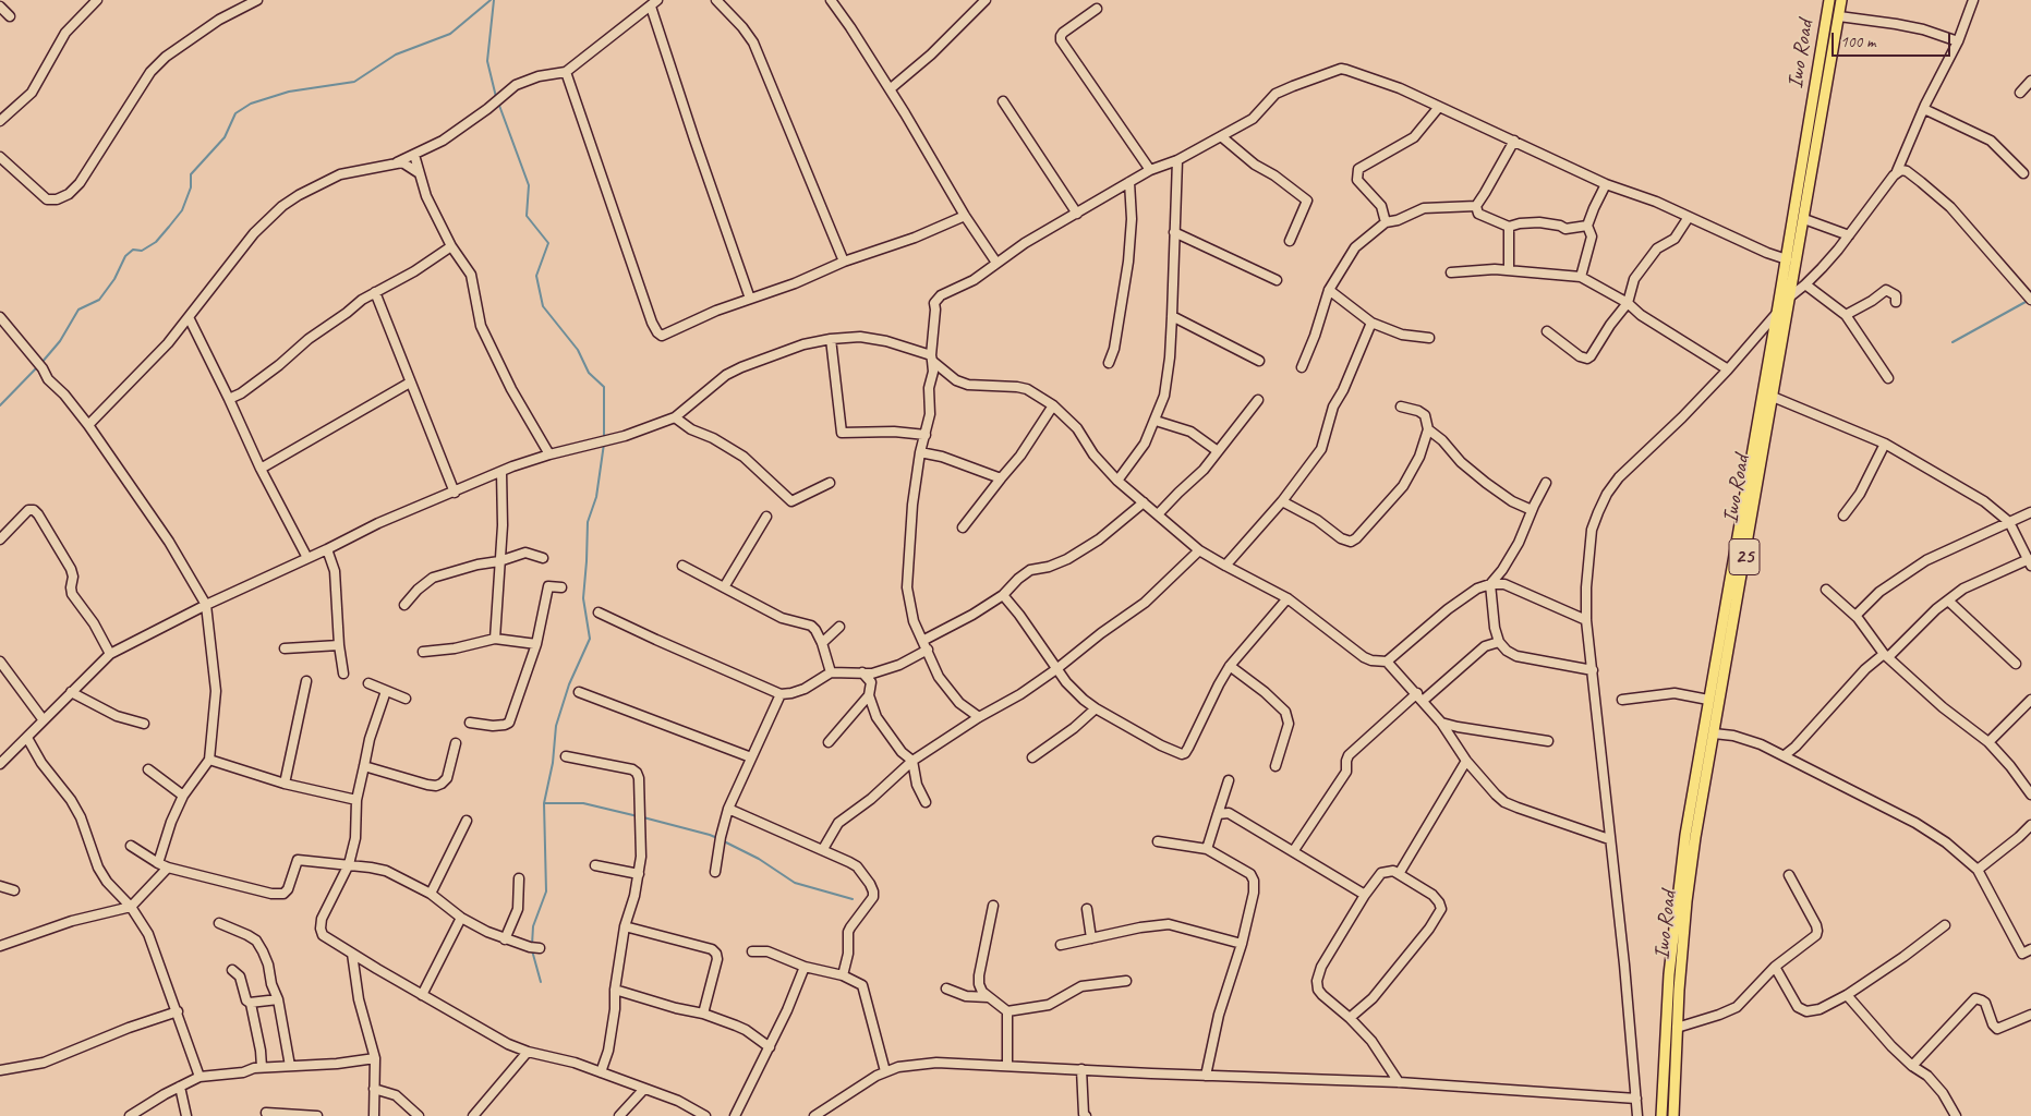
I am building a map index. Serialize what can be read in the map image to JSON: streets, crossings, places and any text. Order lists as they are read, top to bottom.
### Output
{
  "streets": {
    "main road": ["Iwo Road", "25"]
  },
  "scale_bar": "100 m"
}
